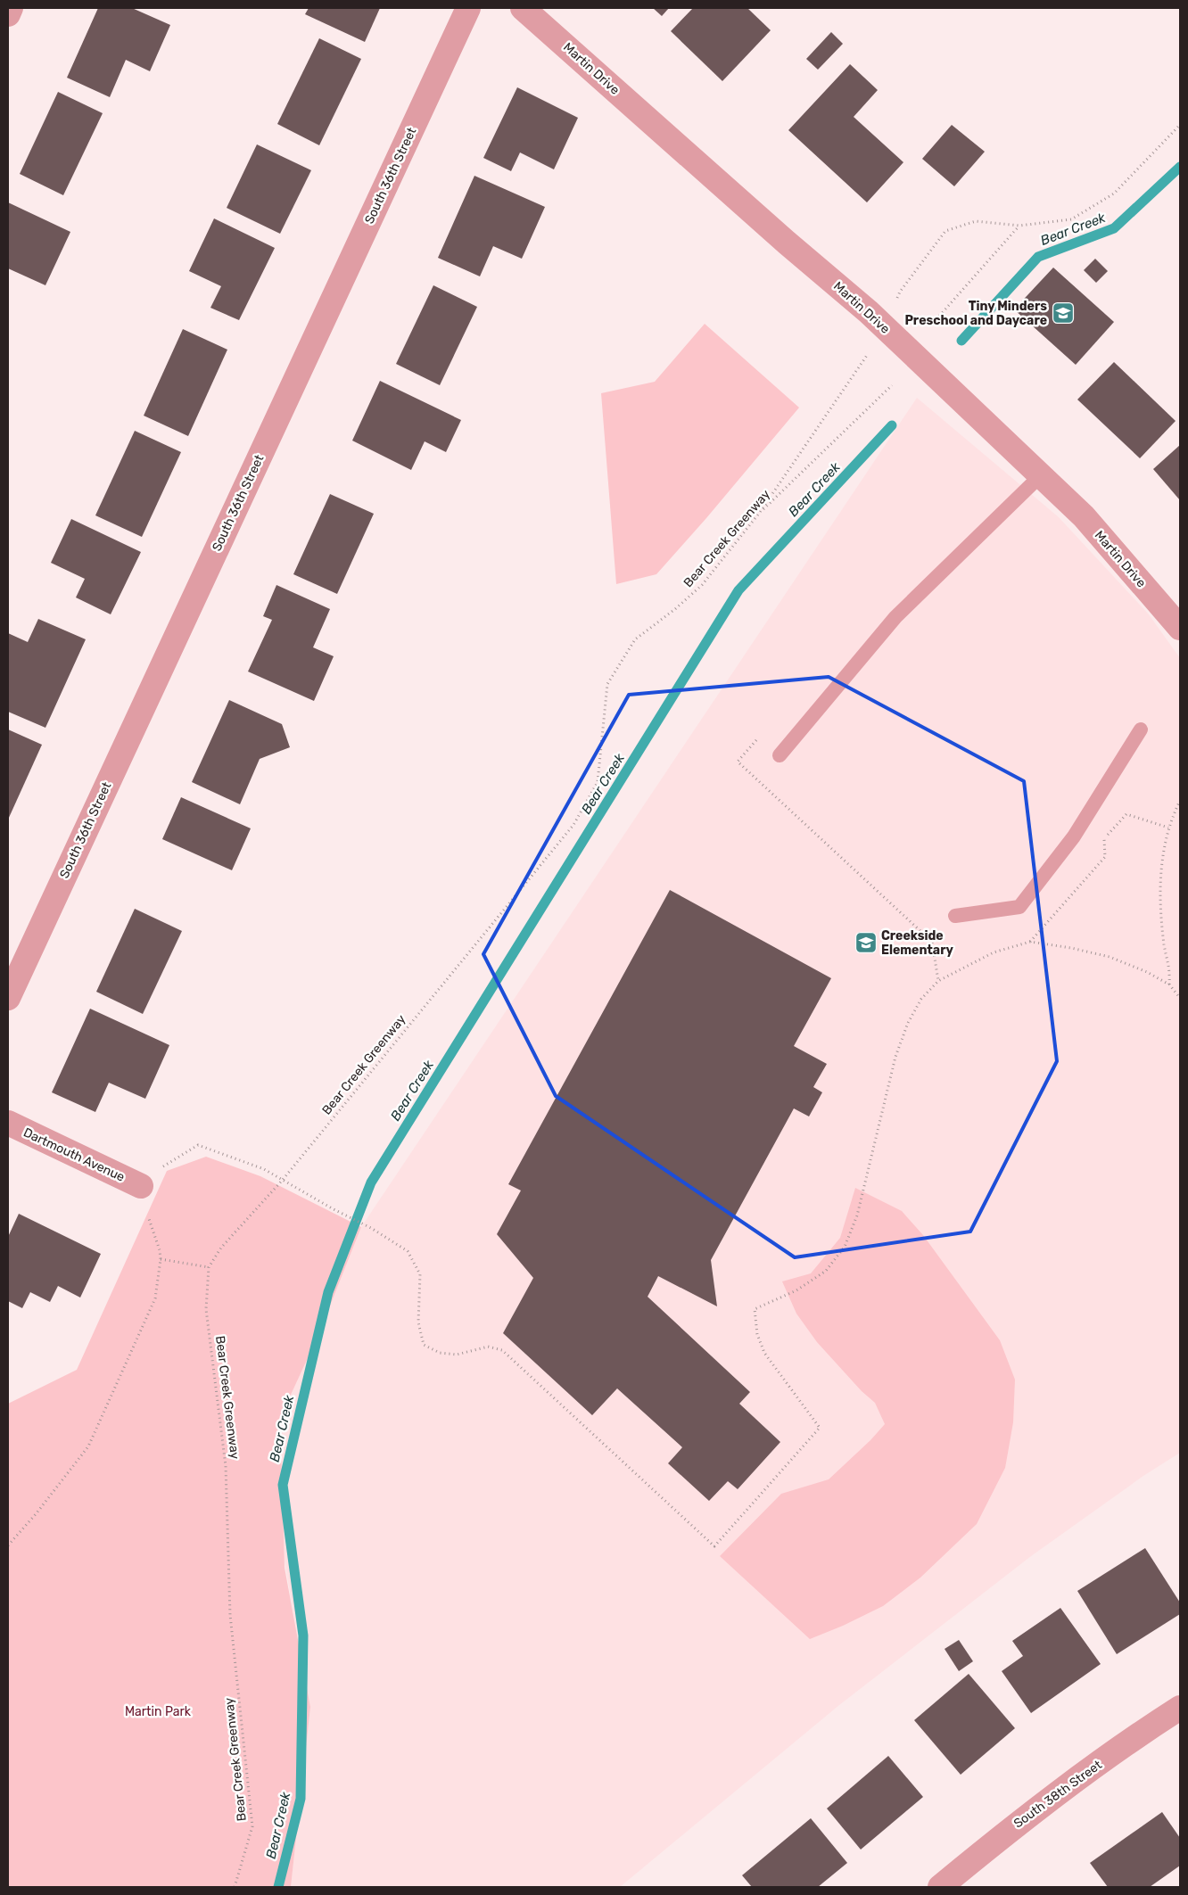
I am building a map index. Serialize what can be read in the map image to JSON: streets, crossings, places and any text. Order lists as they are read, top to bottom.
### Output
{
  "streets": {
    "street": [
      "Martin Drive",
      "South 36th Street",
      "Dartmouth Avenue",
      "South 38th Street"
    ],
    "path": ["Bear Creek Greenway"]
  },
  "water": ["Bear Creek"],
  "parks": ["Martin Park"],
  "places": {
    "school or university": ["Tiny Minders Preschool and Daycare", "Creekside Elementary"]
  }
}
